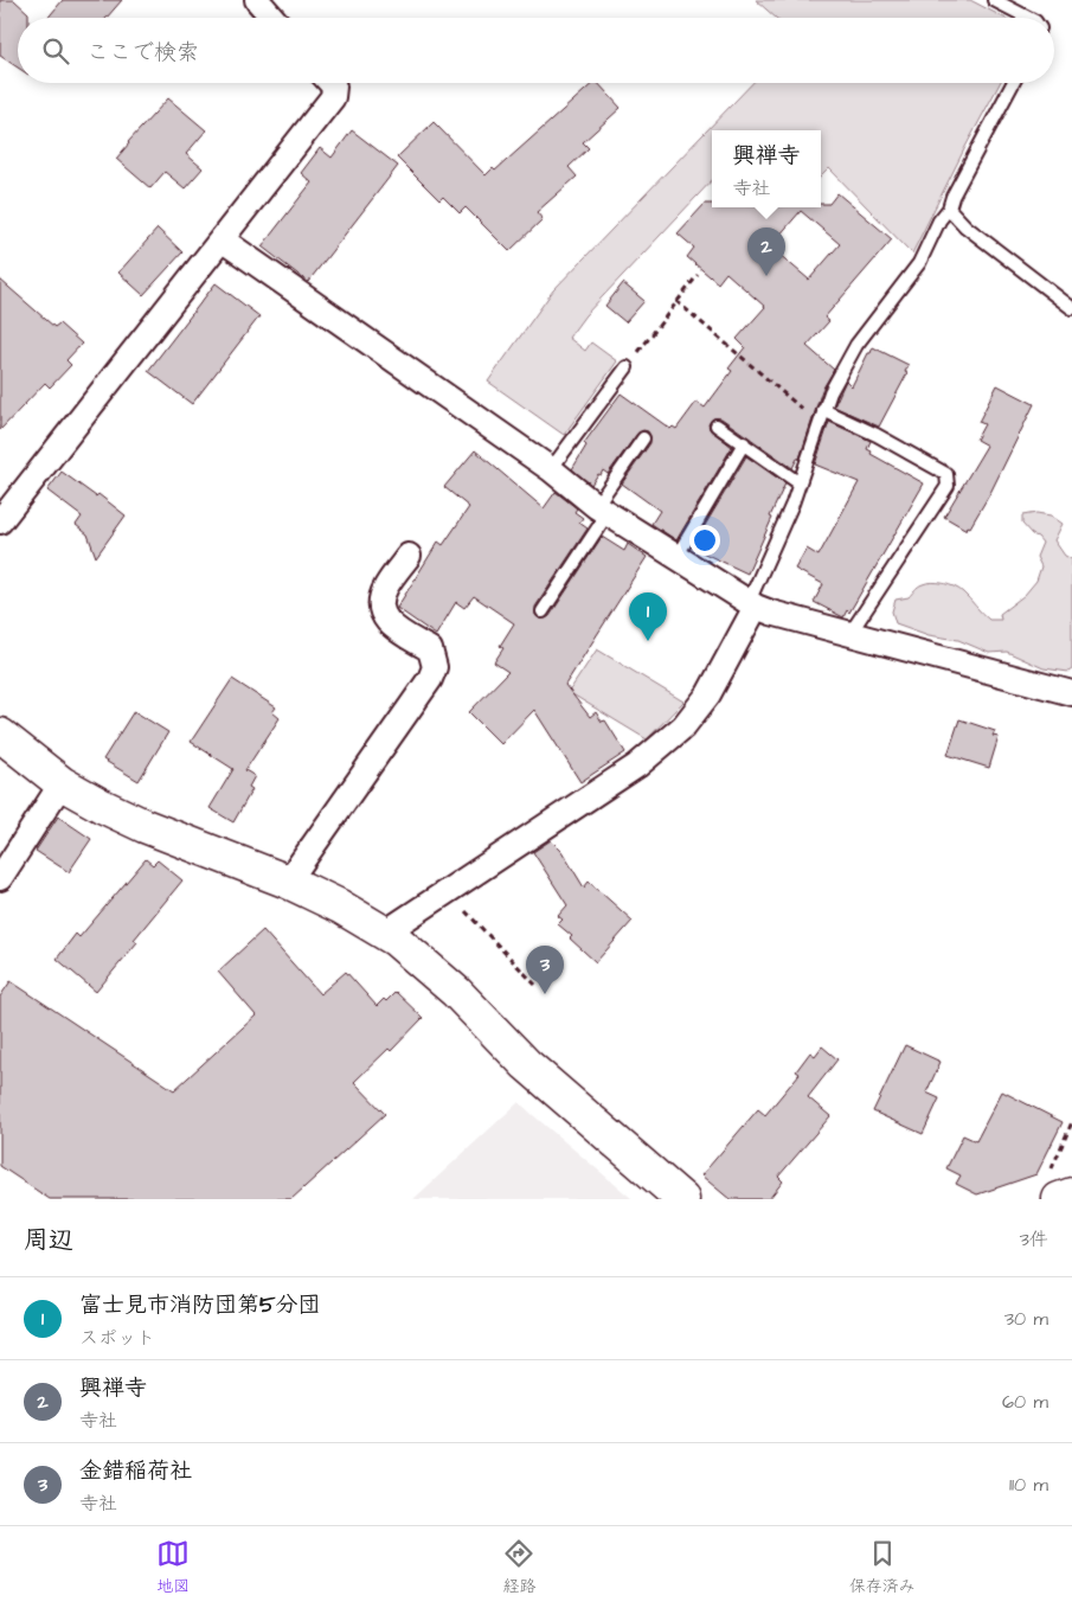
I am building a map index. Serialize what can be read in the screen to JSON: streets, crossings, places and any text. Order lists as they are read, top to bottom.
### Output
{
  "page": {
    "search": "ここで検索",
    "popup": ["興禅寺", "寺社"],
    "pins": ["2", "1", "3"],
    "heading": ["周辺", "3件"],
    "list": [
      {
        "mark": "1",
        "name": "富士見市消防団第5分団",
        "note": "スポット",
        "value": "30 m"
      },
      {
        "mark": "2",
        "name": "興禅寺",
        "note": "寺社",
        "value": "60 m"
      },
      {
        "mark": "3",
        "name": "金錯稲荷社",
        "note": "寺社",
        "value": "110 m"
      }
    ],
    "nav": ["地図", "経路", "保存済み"]
  }
}
